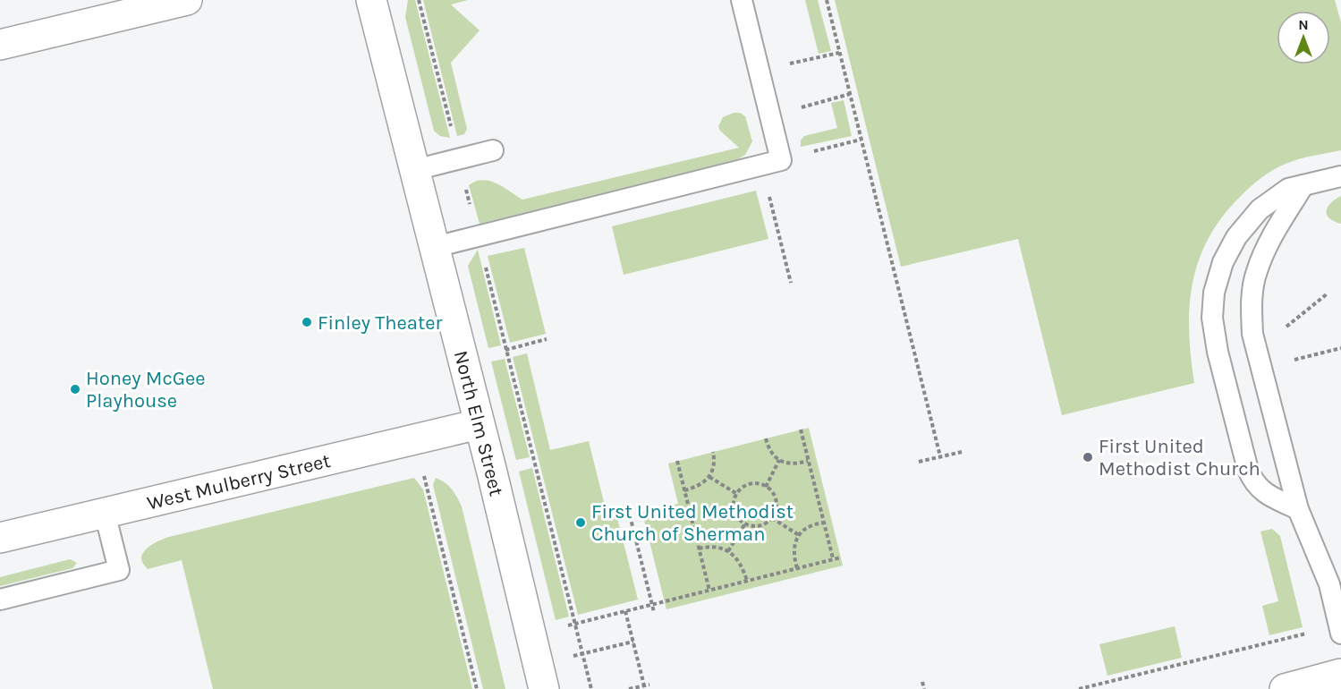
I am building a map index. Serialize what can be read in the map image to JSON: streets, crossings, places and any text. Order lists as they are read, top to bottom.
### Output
{
  "streets": {
    "street": ["North Elm Street", "West Mulberry Street"]
  },
  "crossings": [
    ["North Elm Street", "West Mulberry Street"]
  ],
  "places": [
    "Finley Theater",
    "Honey McGee Playhouse",
    "First United Methodist Church",
    "First United Methodist Church of Sherman"
  ],
  "north": "top"
}
